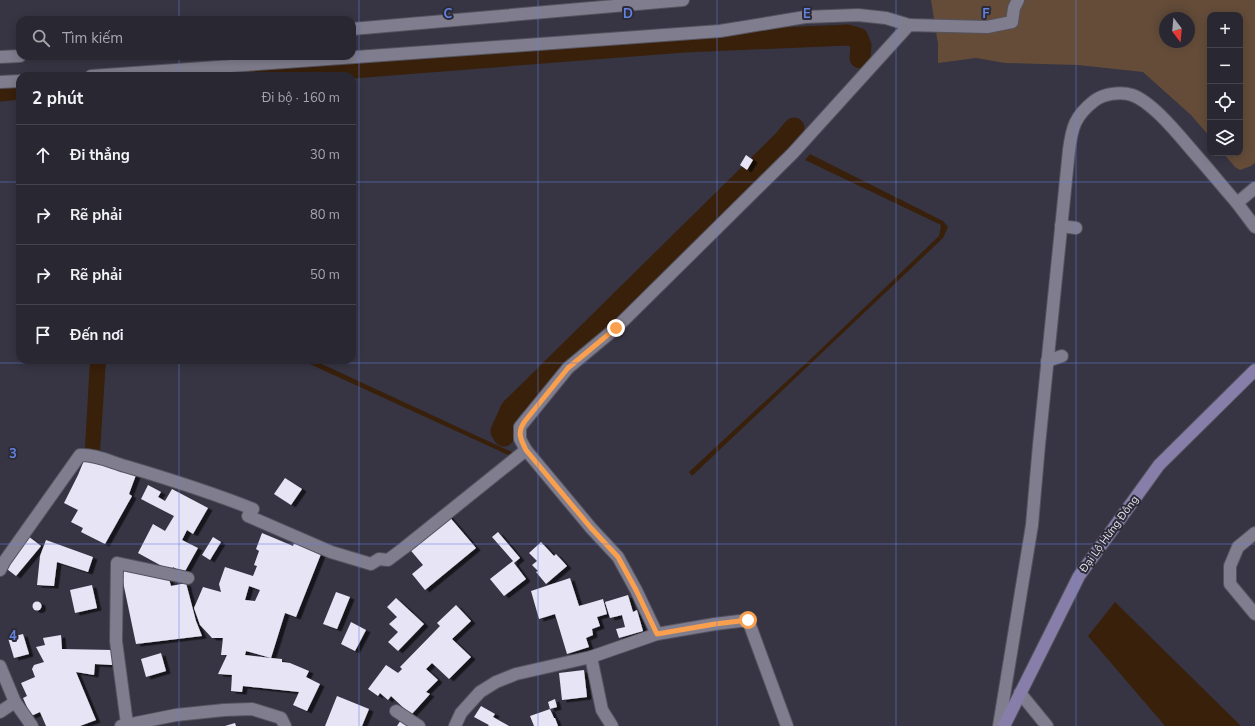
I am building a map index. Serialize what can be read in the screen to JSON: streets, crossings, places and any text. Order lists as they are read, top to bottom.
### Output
{
  "streets": {
    "street": ["Đại Lộ Hừng Đông"]
  },
  "north": "bottom",
  "page": {
    "map_buttons": ["+", "−"],
    "search": "Tìm kiếm",
    "heading": ["2 phút", "Đi bộ · 160 m"],
    "list": [
      ["Đi thẳng", "30 m"],
      ["Rẽ phải", "80 m"],
      ["Rẽ phải", "50 m"],
      "Đến nơi"
    ]
  },
  "grid": {
    "columns": [
      "C",
      "D",
      "E",
      "F"
    ],
    "rows": ["3", "4"]
  }
}
